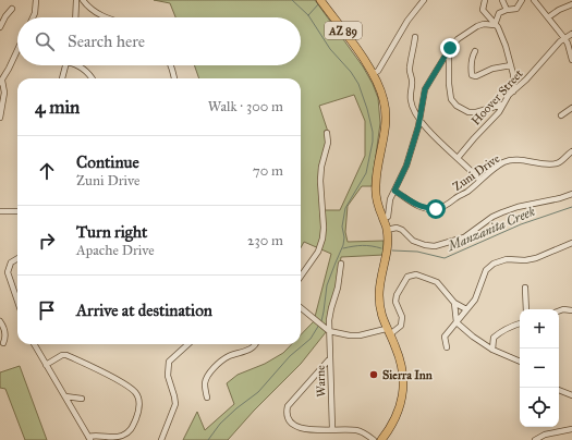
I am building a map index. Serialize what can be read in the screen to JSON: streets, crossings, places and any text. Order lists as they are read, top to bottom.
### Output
{
  "streets": {
    "main road": ["AZ 89"],
    "street": ["Hoover Street", "Zuni Drive", "Warne"]
  },
  "water": ["Manzanita Creek"],
  "places": ["Sierra Inn"],
  "page": {
    "search": "Search here",
    "heading": ["4 min", "Walk · 300 m"],
    "list": [
      ["Continue", "Zuni Drive", "70 m"],
      ["Turn right", "Apache Drive", "230 m"],
      "Arrive at destination"
    ],
    "map_buttons": ["+", "−"]
  }
}
